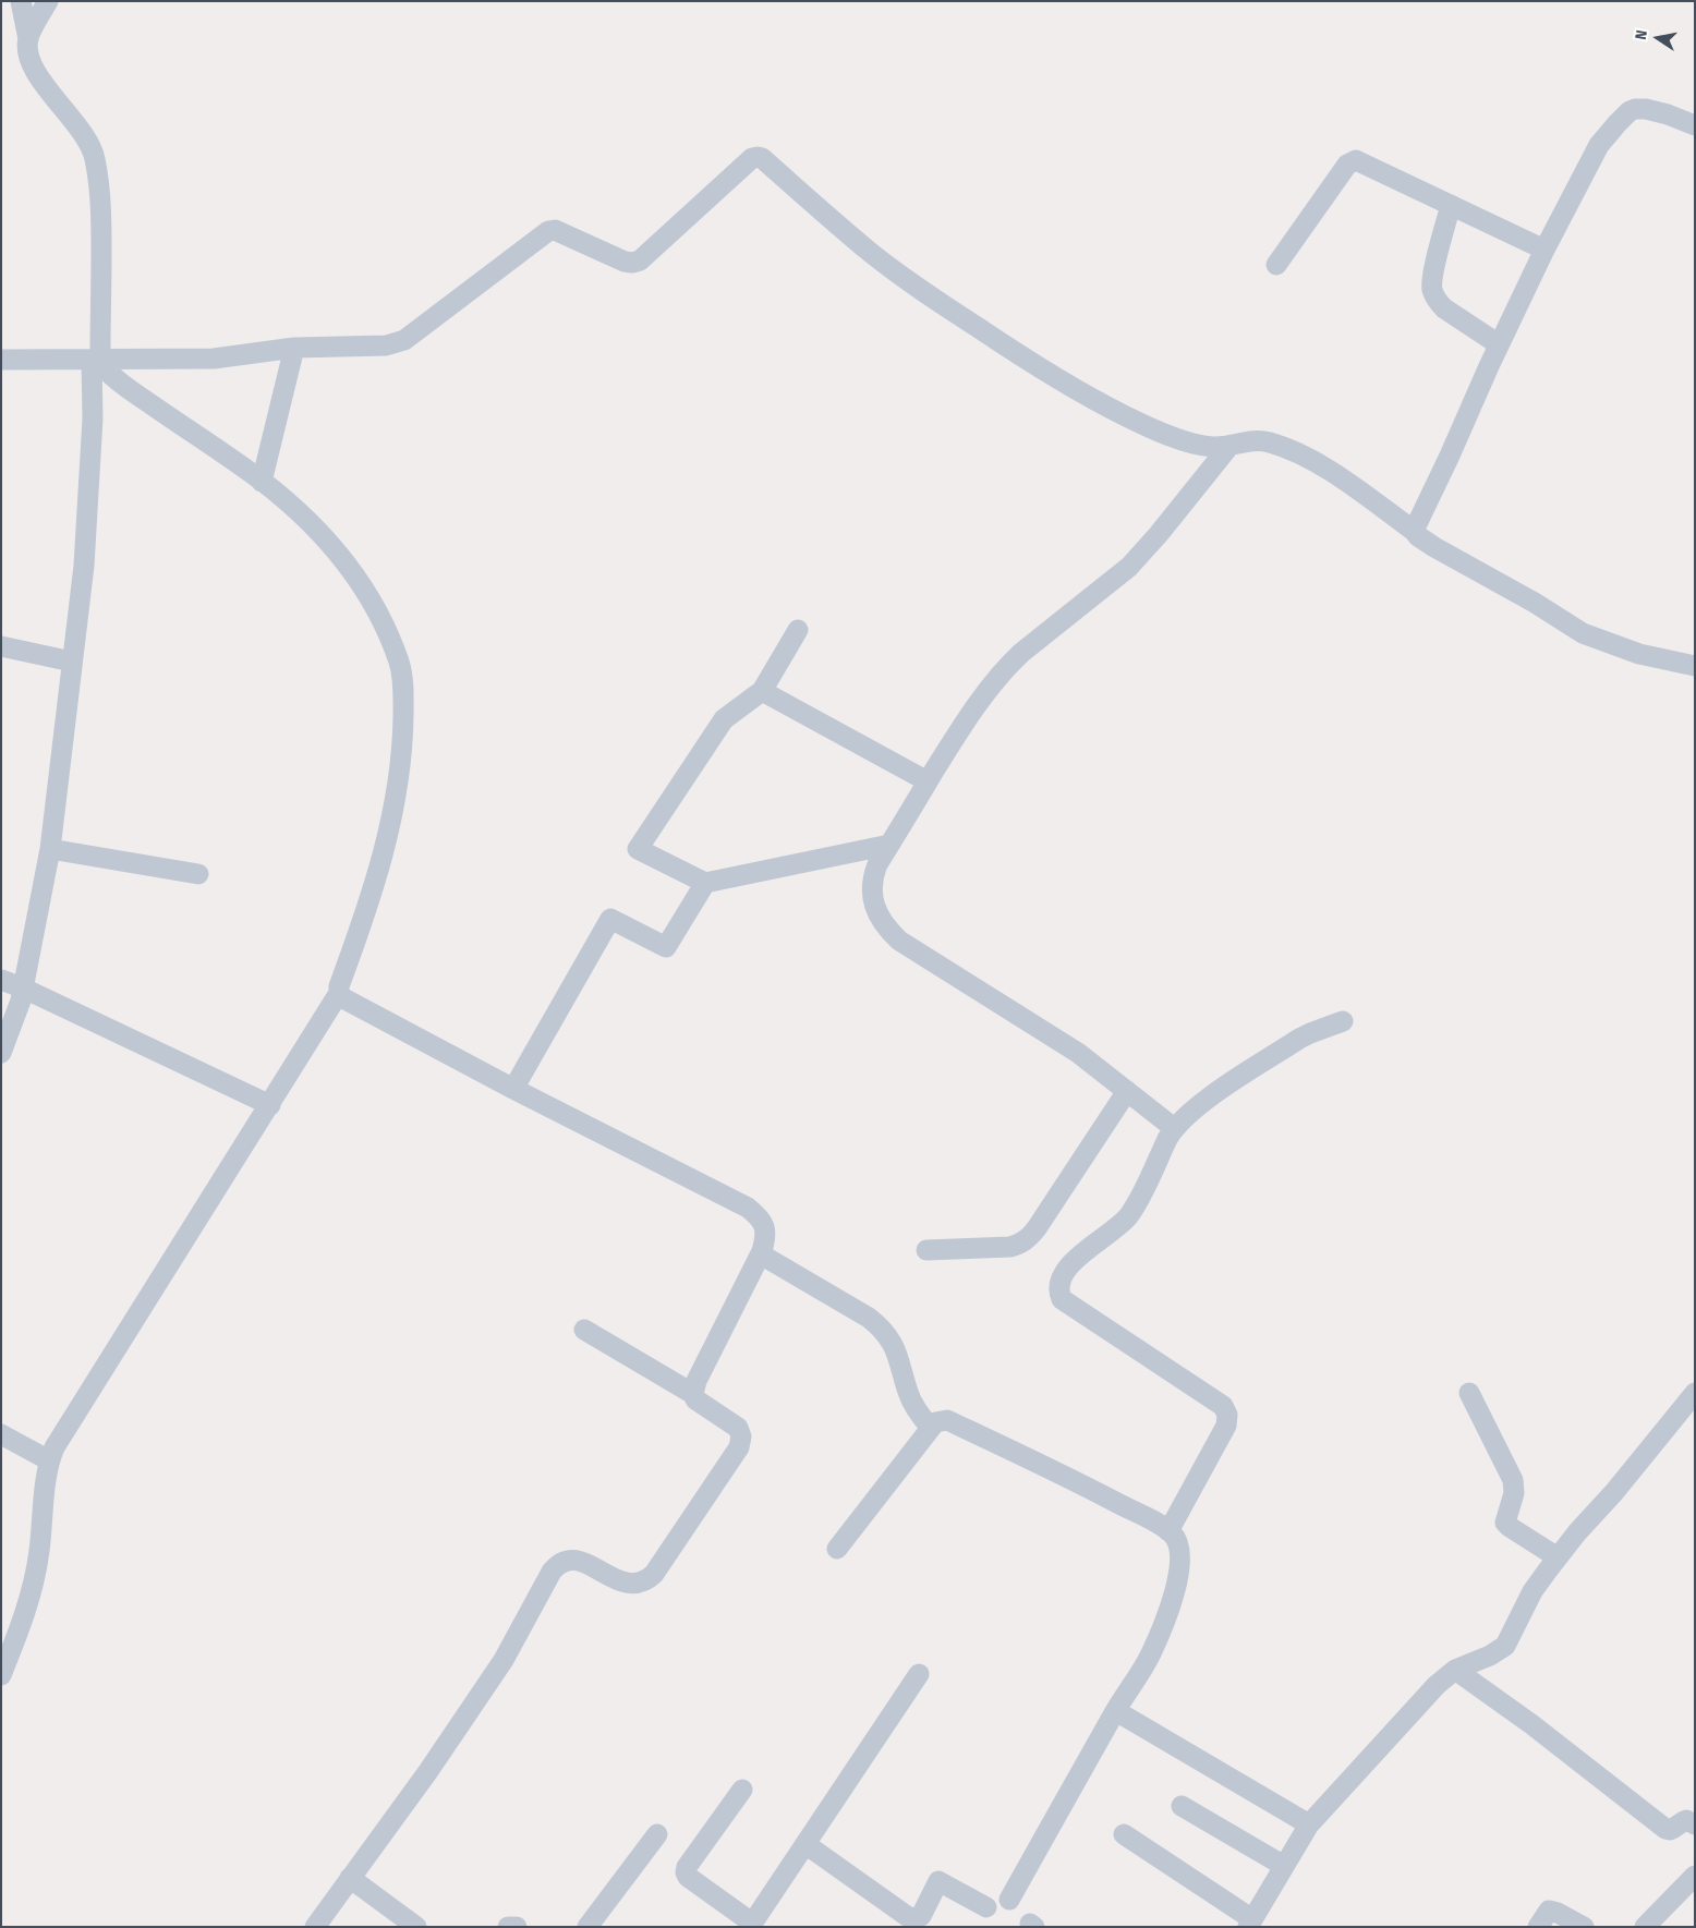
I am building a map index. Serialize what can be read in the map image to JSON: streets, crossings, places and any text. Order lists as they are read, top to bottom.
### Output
{
  "north": "left"
}
